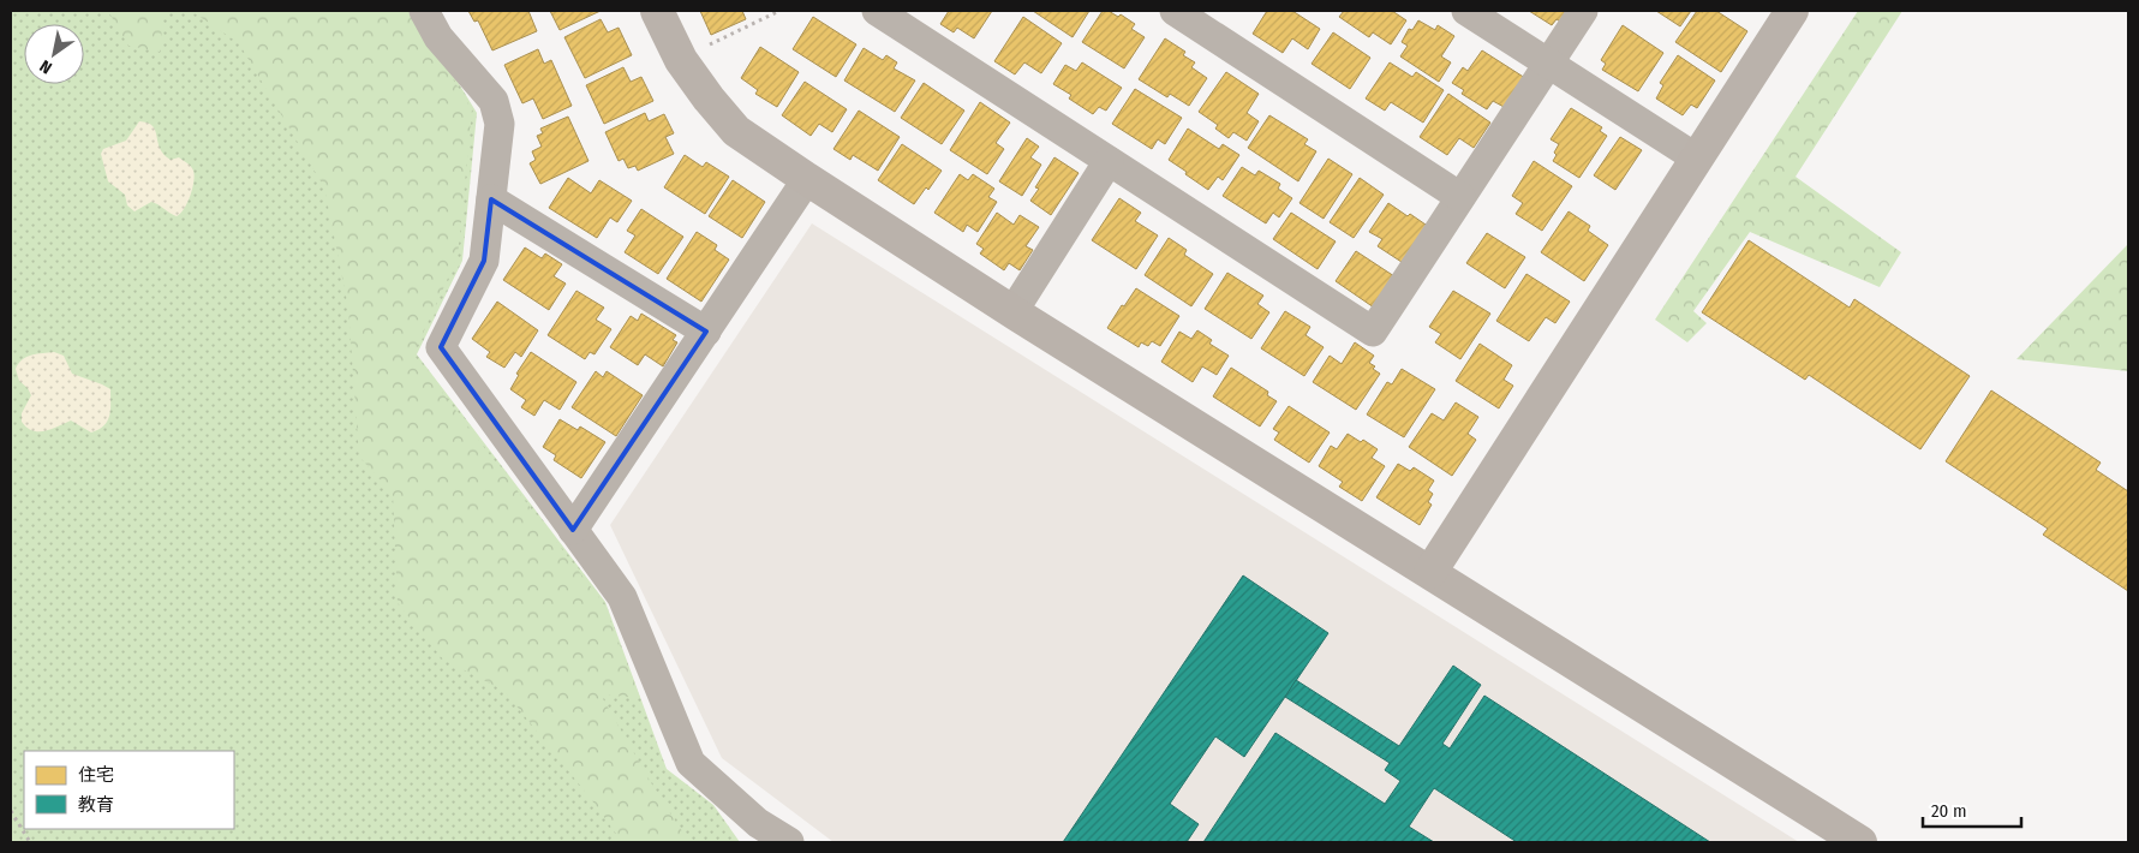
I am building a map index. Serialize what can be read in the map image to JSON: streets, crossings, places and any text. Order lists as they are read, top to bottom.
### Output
{
  "legend": ["住宅", "教育"],
  "scale_bar": "20 m",
  "north": "bottom left"
}
